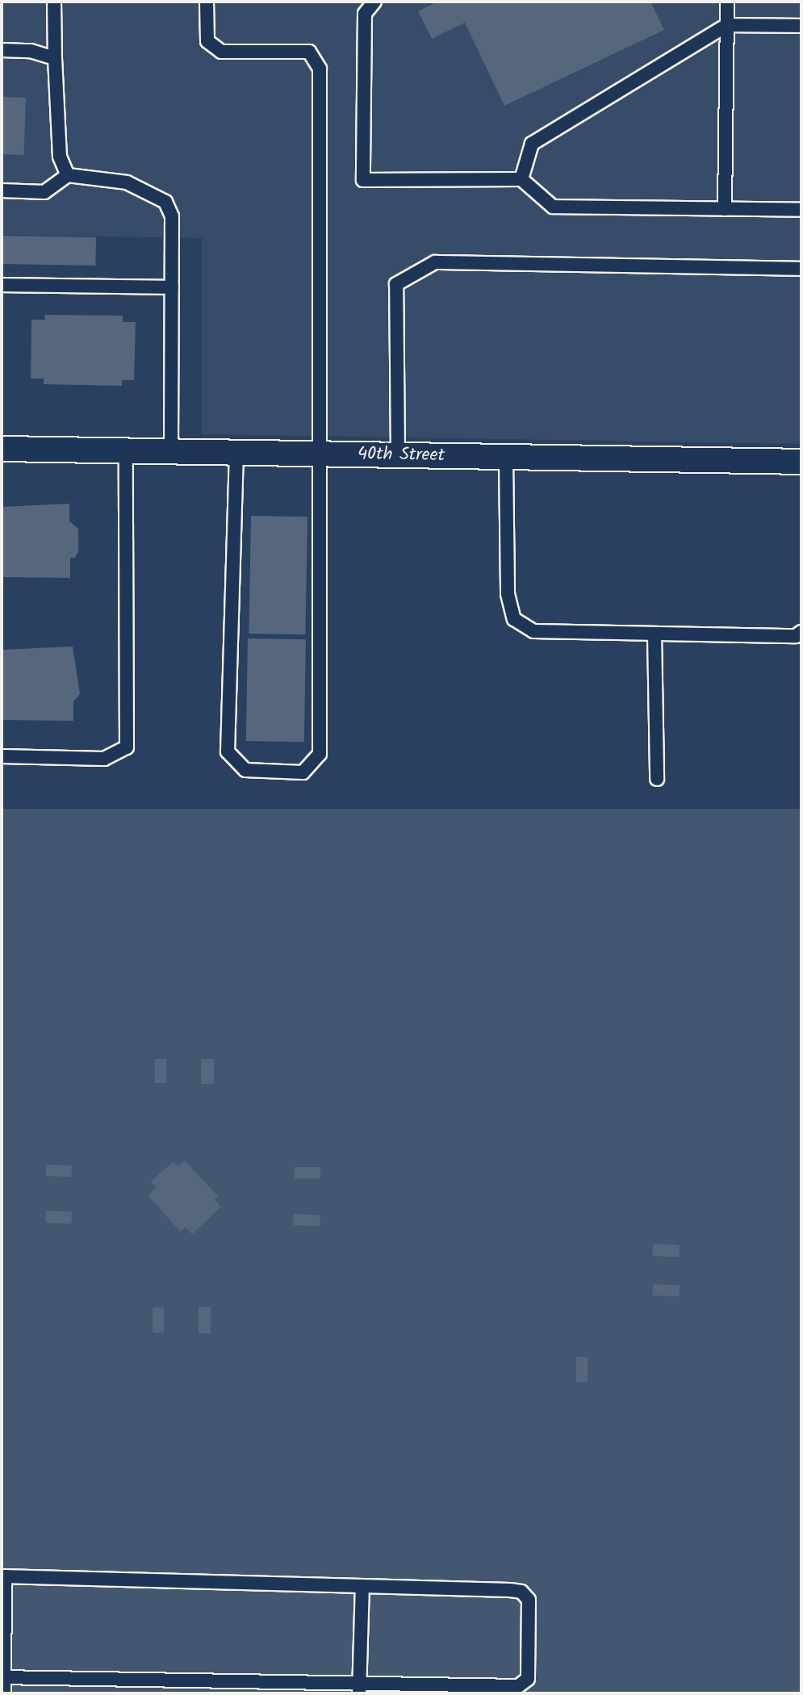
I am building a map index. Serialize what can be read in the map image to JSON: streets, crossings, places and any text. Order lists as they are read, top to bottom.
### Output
{
  "streets": {
    "street": ["40th Street"]
  }
}
